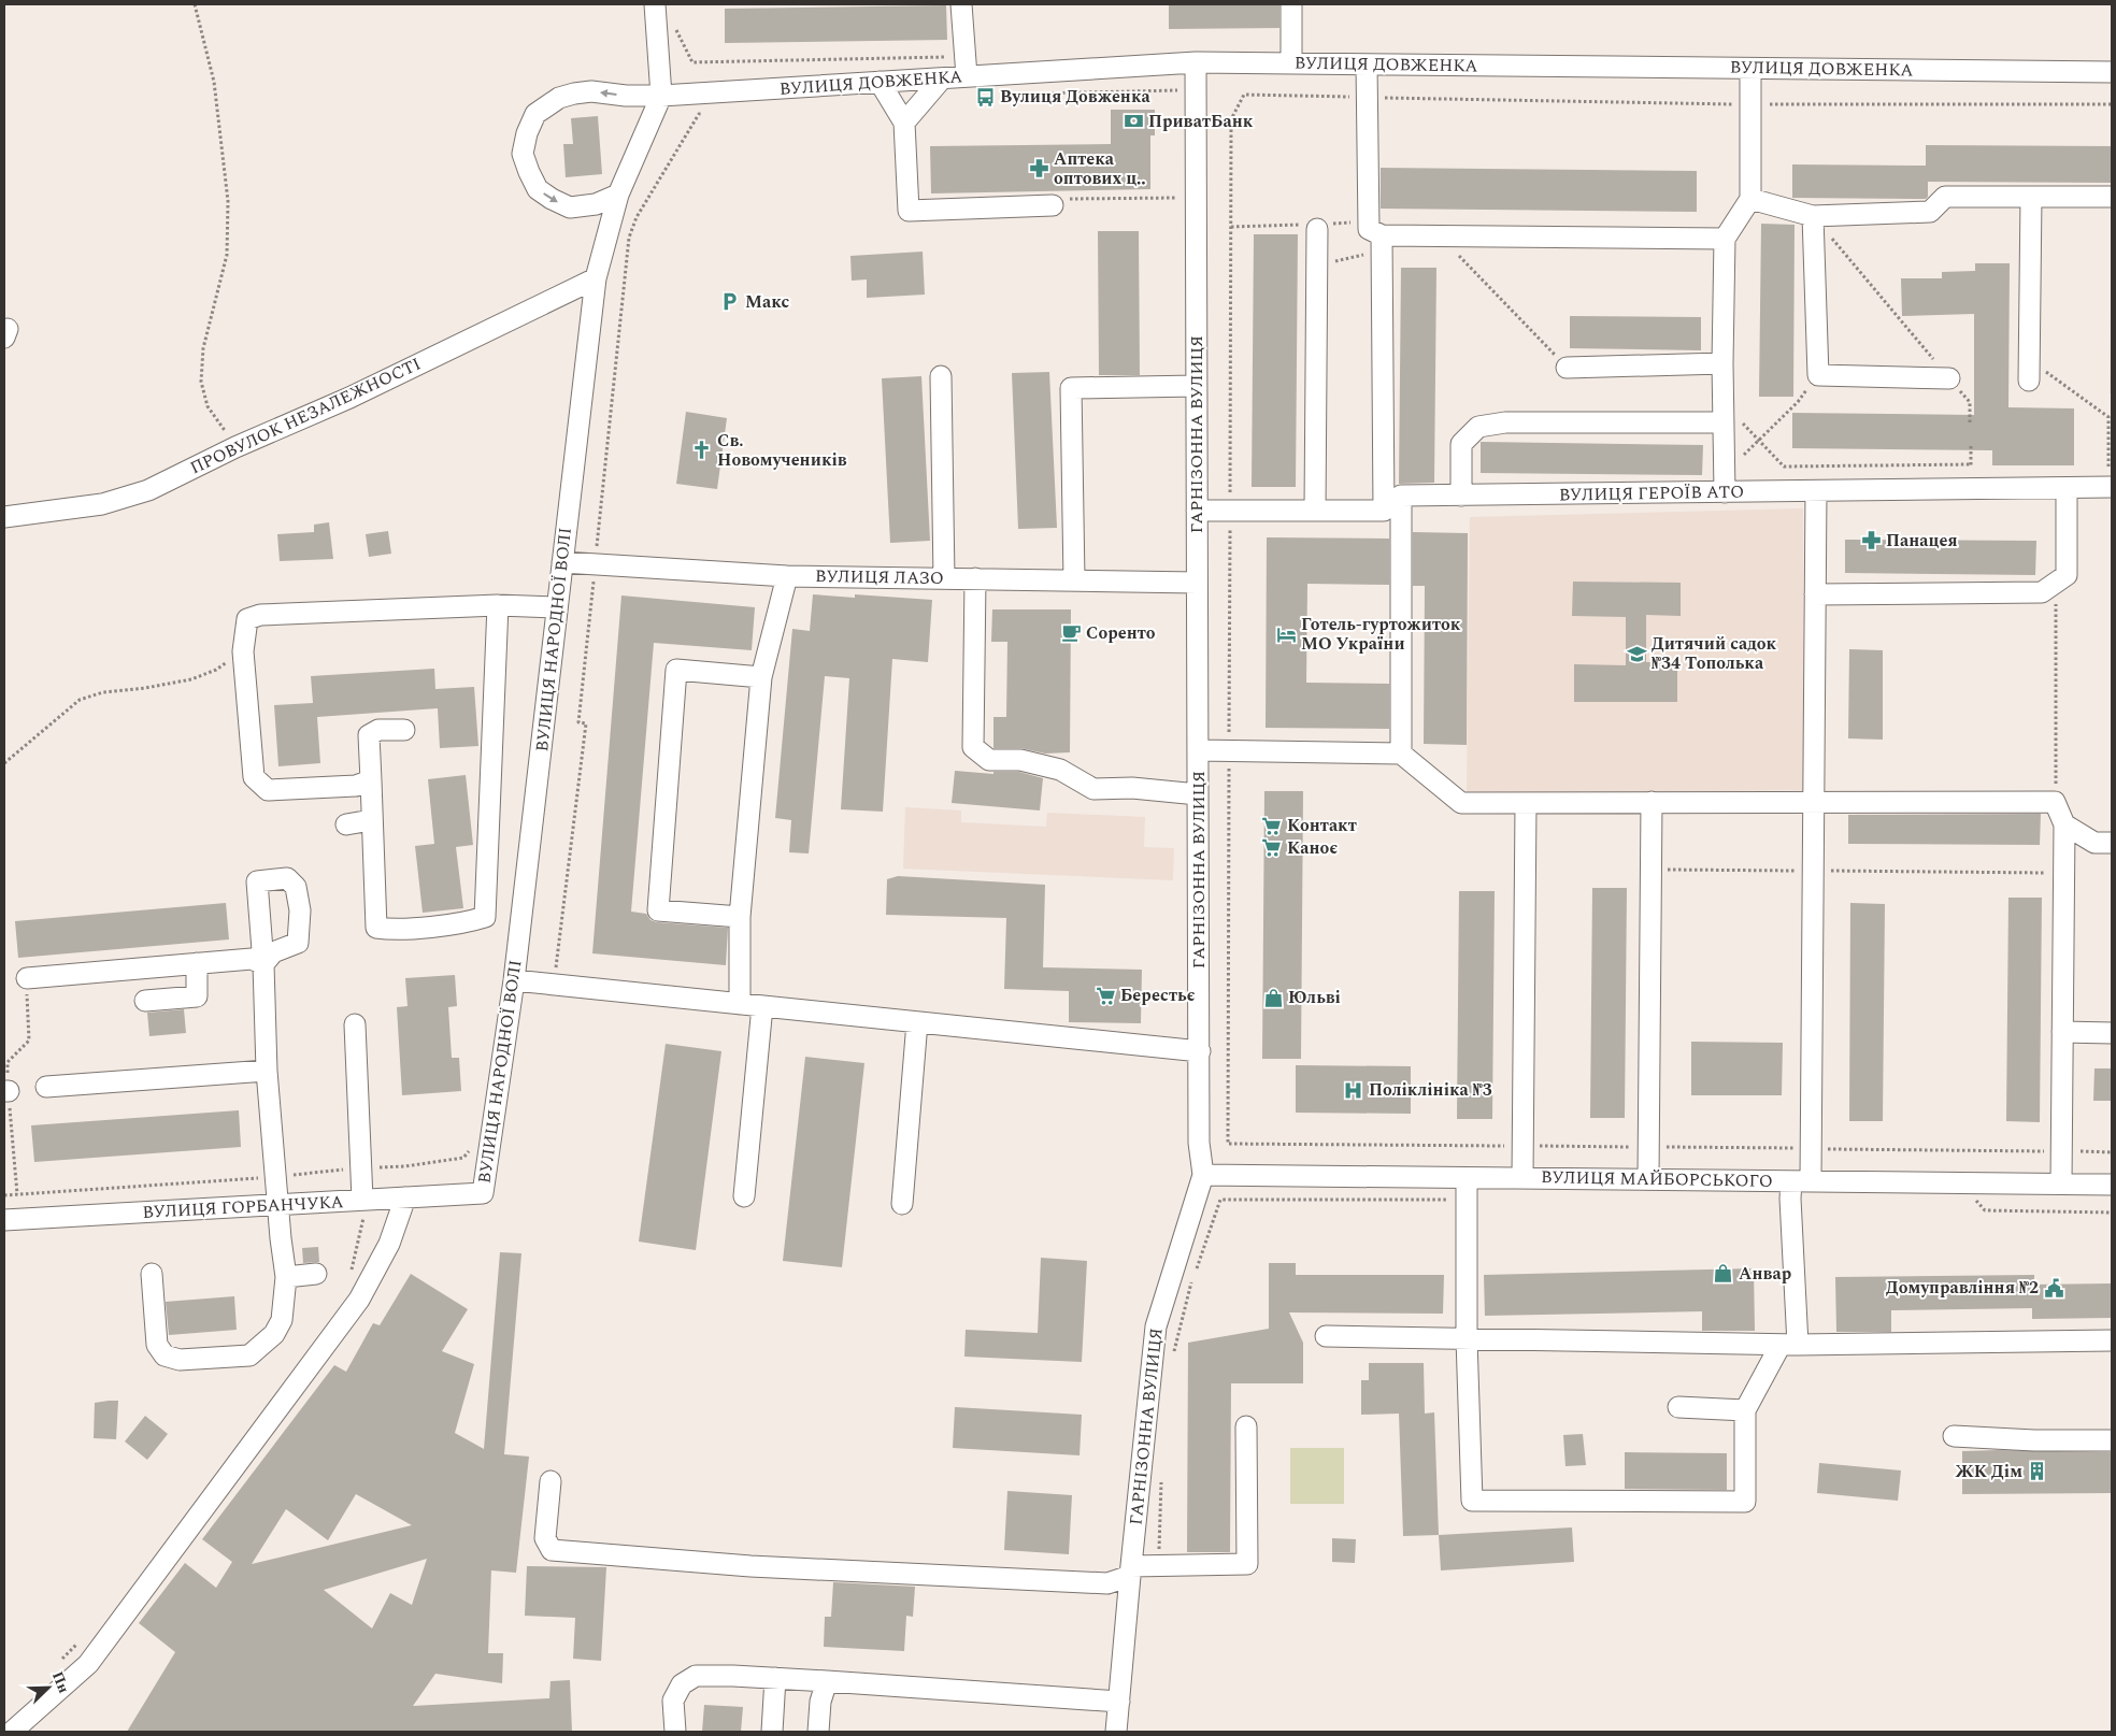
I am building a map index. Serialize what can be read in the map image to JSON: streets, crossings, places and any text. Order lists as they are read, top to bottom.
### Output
{
  "streets": {
    "street": [
      "ВУЛИЦЯ ДОВЖЕНКА",
      "ПРОВУЛОК НЕЗАЛЕЖНОСТІ",
      "ГАРНІЗОННА ВУЛИЦЯ",
      "ВУЛИЦЯ ГЕРОЇВ АТО",
      "ВУЛИЦЯ ЛАЗО",
      "ВУЛИЦЯ НАРОДНОЇ ВОЛІ",
      "ВУЛИЦЯ МАЙБОРСЬКОГО",
      "ВУЛИЦЯ ГОРБАНЧУКА"
    ]
  },
  "crossings": [
    ["ВУЛИЦЯ ДОВЖЕНКА", "ГАРНІЗОННА ВУЛИЦЯ"],
    ["ВУЛИЦЯ ДОВЖЕНКА", "ВУЛИЦЯ НАРОДНОЇ ВОЛІ"],
    ["ПРОВУЛОК НЕЗАЛЕЖНОСТІ", "ВУЛИЦЯ НАРОДНОЇ ВОЛІ"],
    ["ГАРНІЗОННА ВУЛИЦЯ", "ВУЛИЦЯ ЛАЗО"],
    ["ГАРНІЗОННА ВУЛИЦЯ", "ВУЛИЦЯ МАЙБОРСЬКОГО"],
    ["ВУЛИЦЯ ЛАЗО", "ВУЛИЦЯ НАРОДНОЇ ВОЛІ"],
    ["ВУЛИЦЯ НАРОДНОЇ ВОЛІ", "ВУЛИЦЯ ГОРБАНЧУКА"]
  ],
  "places": {
    "bus stop": ["Вулиця Довженка"],
    "bank": ["ПриватБанк"],
    "pharmacy": ["Аптека оптових ц‥", "Панацея"],
    "parking": ["Макс"],
    "church": ["Св. Новомучеників"],
    "cafe": ["Соренто"],
    "hotel": ["Готель-гуртожиток МО України"],
    "school or university": ["Дитячий садок №34 Тополька"],
    "supermarket": ["Контакт", "Каноє", "Берестьє"],
    "shop": ["Юльві", "Анвар"],
    "hospital": ["Поліклініка №3"],
    "public building": ["Домуправління №2"],
    "building": ["ЖК Дім"]
  },
  "north": "top right"
}
